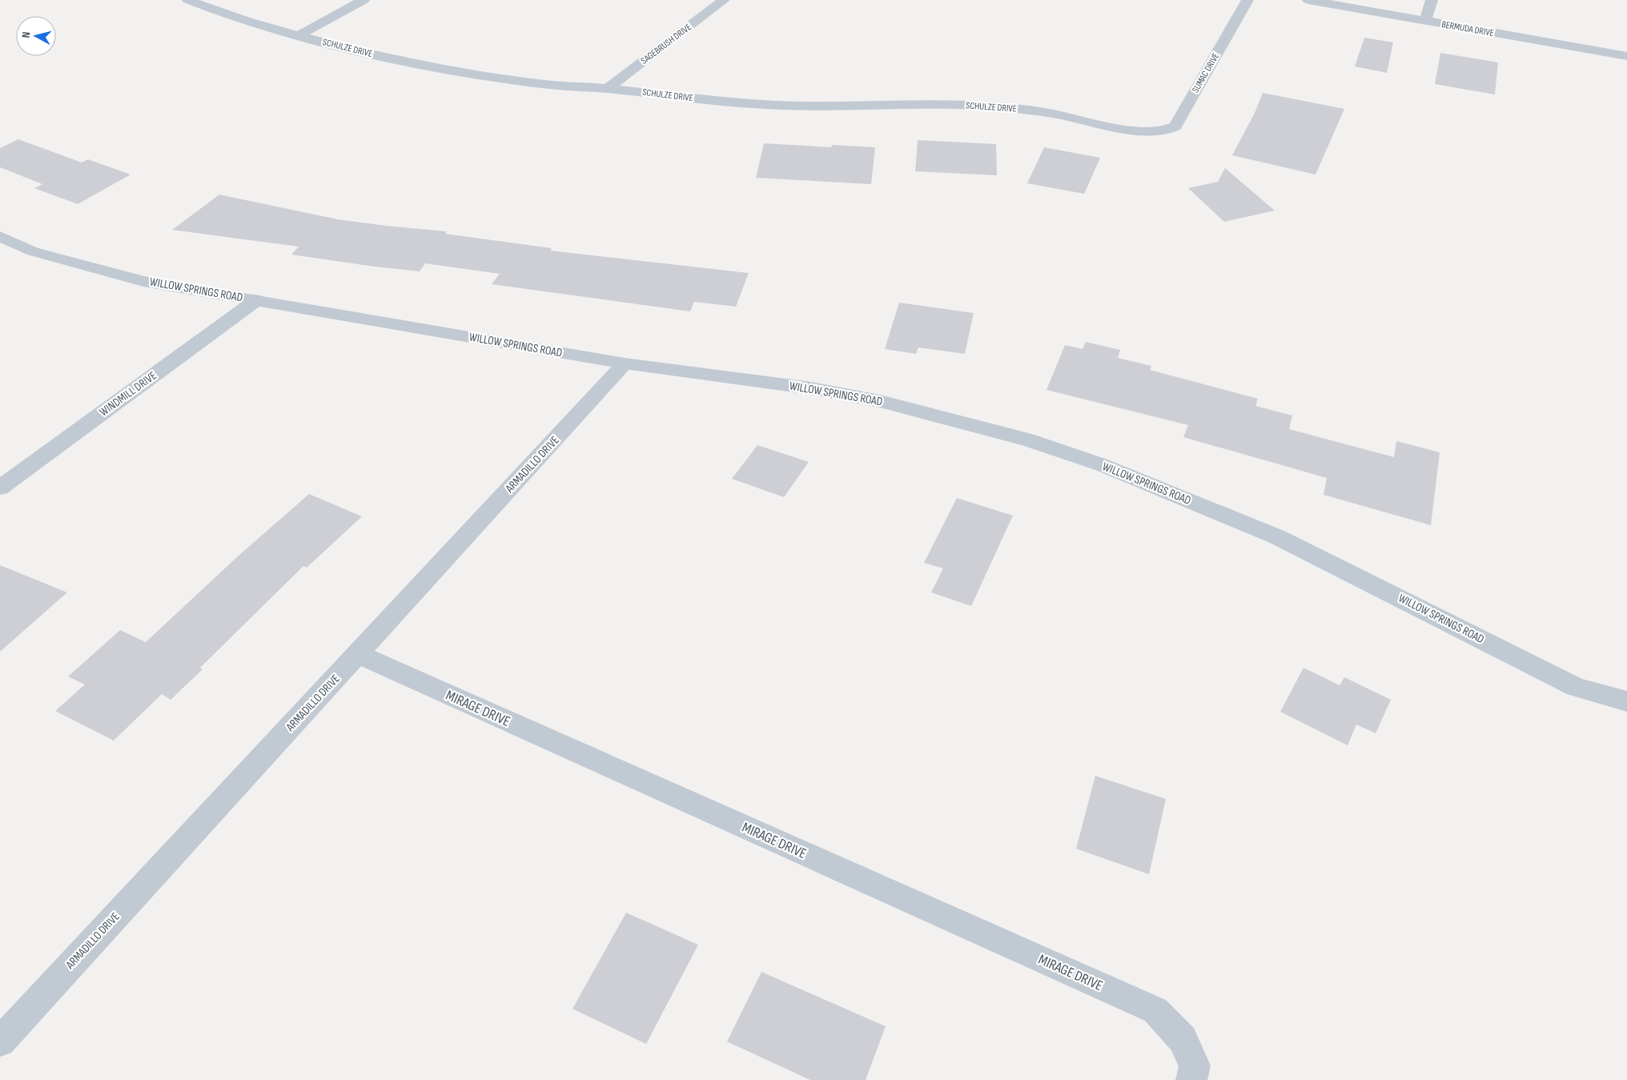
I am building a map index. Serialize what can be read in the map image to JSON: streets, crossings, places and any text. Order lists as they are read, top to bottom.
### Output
{
  "streets": {
    "street": [
      "BERMUDA DRIVE",
      "SAGEBRUSH DRIVE",
      "SCHULZE DRIVE",
      "SUMAC DRIVE",
      "WILLOW SPRINGS ROAD",
      "WINDMILL DRIVE",
      "ARMADILLO DRIVE",
      "MIRAGE DRIVE"
    ]
  },
  "crossings": [
    ["SAGEBRUSH DRIVE", "SCHULZE DRIVE"],
    ["SCHULZE DRIVE", "SUMAC DRIVE"],
    ["WILLOW SPRINGS ROAD", "WINDMILL DRIVE"],
    ["WILLOW SPRINGS ROAD", "ARMADILLO DRIVE"],
    ["ARMADILLO DRIVE", "MIRAGE DRIVE"]
  ],
  "north": "left"
}
